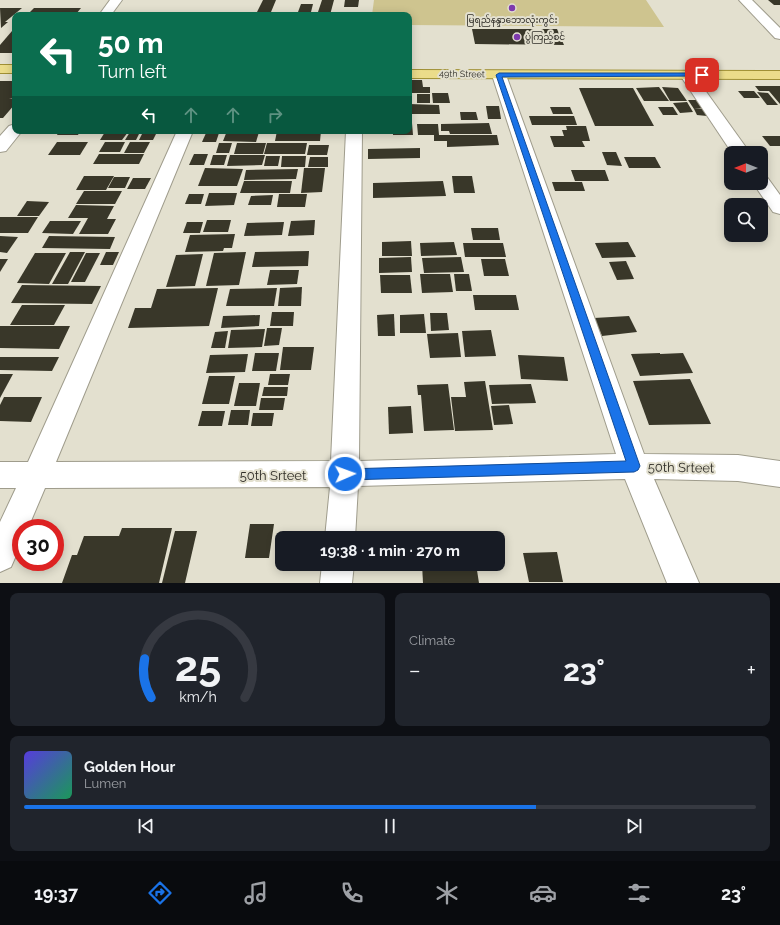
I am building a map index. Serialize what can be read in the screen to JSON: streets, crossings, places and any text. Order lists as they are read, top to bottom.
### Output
{
  "streets": {
    "main road": ["49th Street"],
    "street": ["50th Srteet"]
  },
  "places": ["မြရည်နန္ဒာဘောလုံးကွင်း", "ပွဲကြည့်စင်"],
  "north": "left",
  "page": {
    "turn": ["50 m", "Turn left"],
    "limit": "30",
    "trip": "19:38 · 1 min · 270 m",
    "tile": "Climate",
    "heat": ["−", "23°", "+"],
    "song": ["Golden Hour", "Lumen"],
    "tabs": ["19:37", "23°"],
    "gauge": ["25", "km/h"]
  }
}
